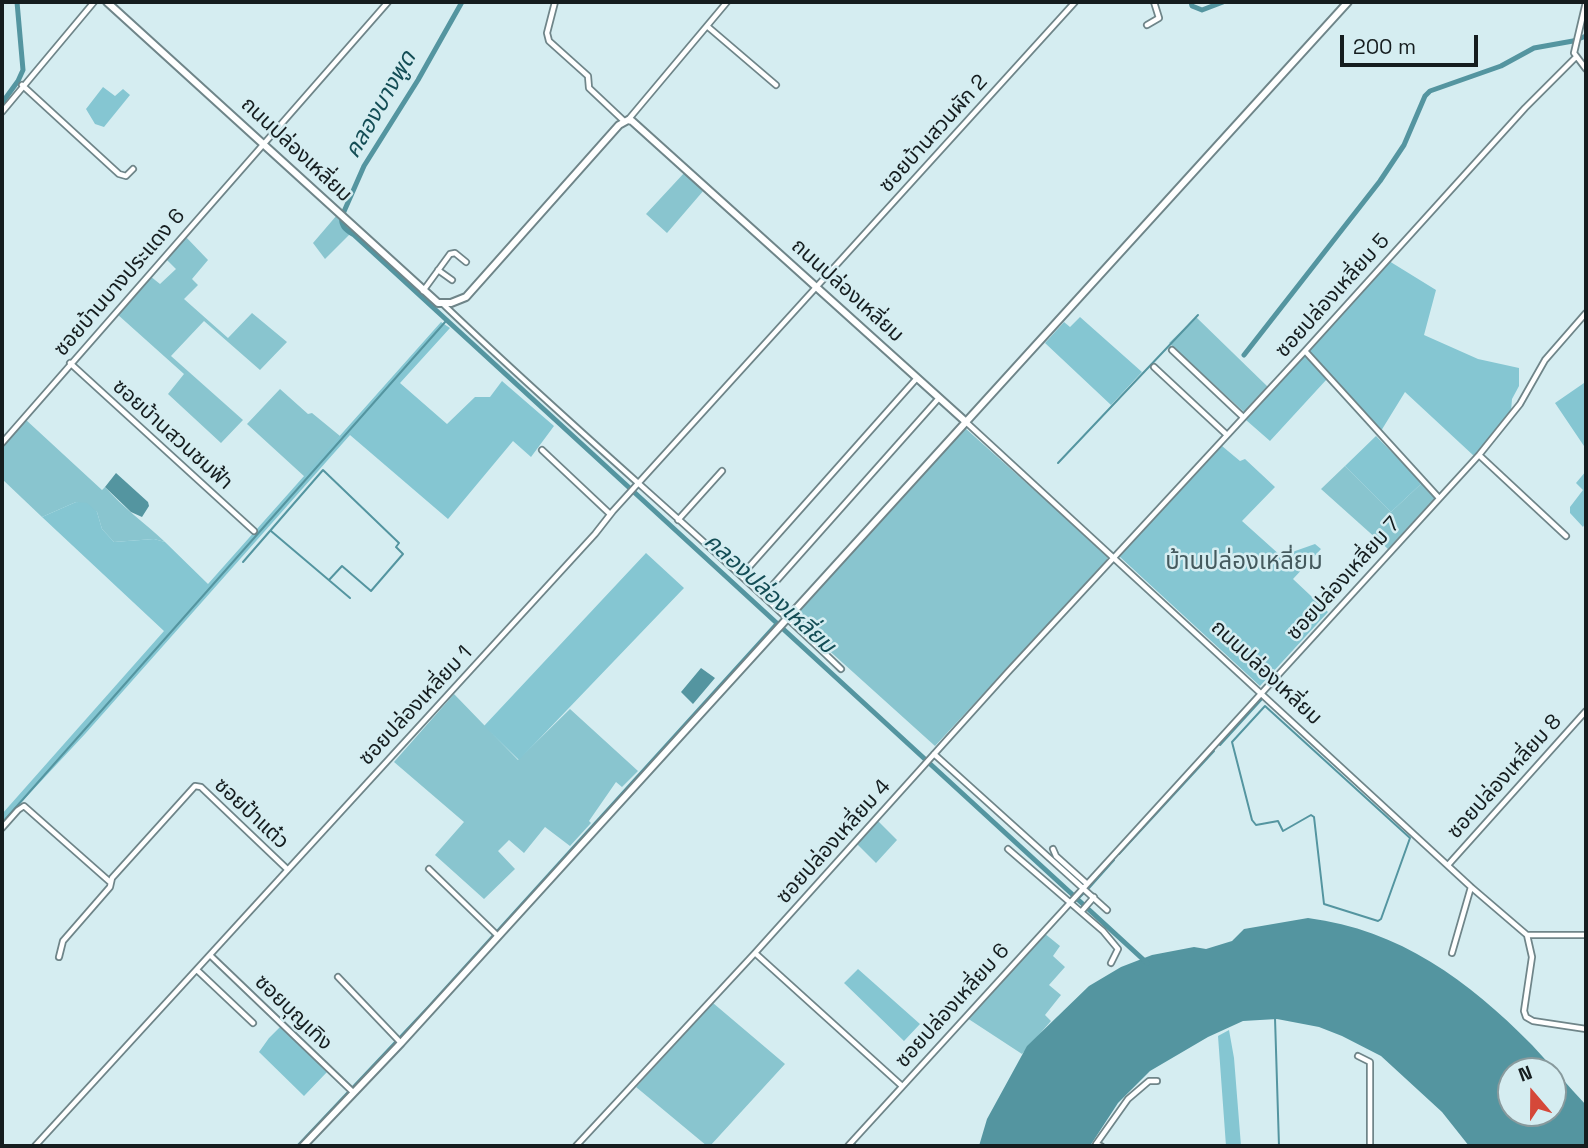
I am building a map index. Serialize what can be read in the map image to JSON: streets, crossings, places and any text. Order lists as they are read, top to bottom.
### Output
{
  "streets": {
    "street": [
      "ซอยบ้านสวนผัก 2",
      "ถนนปล่องเหลี่ยม",
      "ซอยบ้านบางประแดง 6",
      "ซอยปล่องเหลี่ยม 5",
      "ซอยบ้านสวนชมฟ้า",
      "ซอยปล่องเหลี่ยม 7",
      "ซอยปล่องเหลี่ยม 1",
      "ซอยปล่องเหลี่ยม 8",
      "ซอยป้าแต๋ว",
      "ซอยปล่องเหลี่ยม 4",
      "ซอยปล่องเหลี่ยม 6",
      "ซอยบุญเทิง"
    ]
  },
  "crossings": [
    ["ซอยบ้านสวนผัก 2", "ถนนปล่องเหลี่ยม"],
    ["ซอยบ้านสวนผัก 2", "ซอยปล่องเหลี่ยม 1"],
    ["ถนนปล่องเหลี่ยม", "ซอยบ้านบางประแดง 6"],
    ["ถนนปล่องเหลี่ยม", "ซอยปล่องเหลี่ยม 5"],
    ["ถนนปล่องเหลี่ยม", "ซอยปล่องเหลี่ยม 7"],
    ["ถนนปล่องเหลี่ยม", "ซอยปล่องเหลี่ยม 1"],
    ["ถนนปล่องเหลี่ยม", "ซอยปล่องเหลี่ยม 8"],
    ["ถนนปล่องเหลี่ยม", "ซอยปล่องเหลี่ยม 4"],
    ["ซอยบ้านบางประแดง 6", "ซอยบ้านสวนชมฟ้า"],
    ["ซอยปล่องเหลี่ยม 5", "ซอยปล่องเหลี่ยม 4"],
    ["ซอยปล่องเหลี่ยม 7", "ซอยปล่องเหลี่ยม 6"],
    ["ซอยปล่องเหลี่ยม 1", "ซอยป้าแต๋ว"],
    ["ซอยปล่องเหลี่ยม 1", "ซอยบุญเทิง"]
  ],
  "districts": ["บ้านปล่องเหลี่ยม"],
  "water": ["คลองบางพูด", "คลองปล่องเหลี่ยม"],
  "scale_bar": "200 m",
  "north": "top"
}
